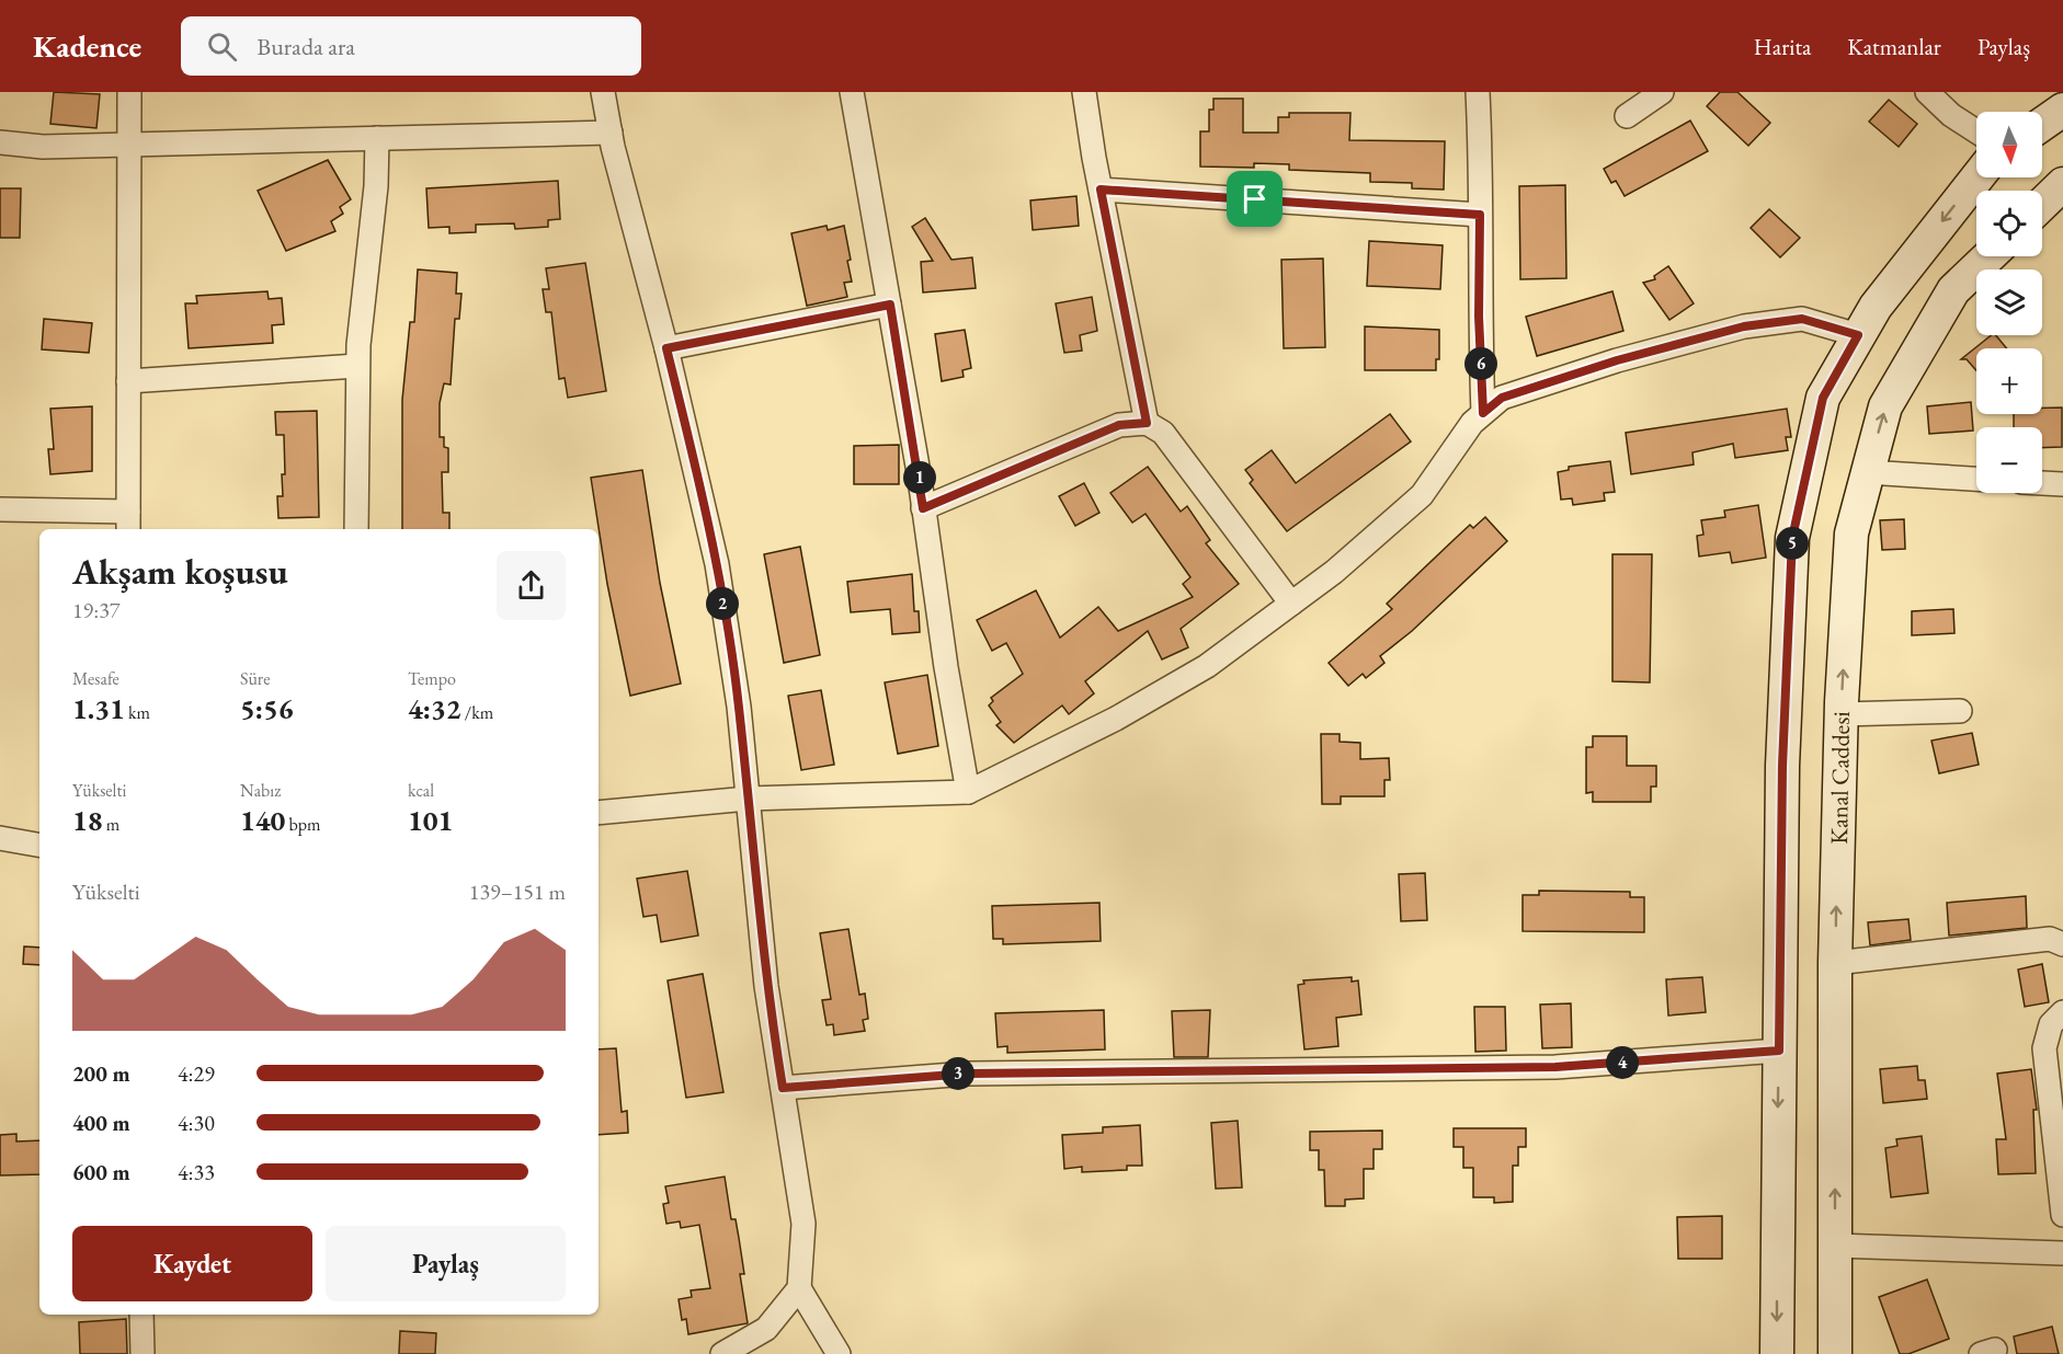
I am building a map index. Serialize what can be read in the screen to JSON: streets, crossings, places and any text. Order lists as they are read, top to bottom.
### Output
{
  "streets": {
    "main road": ["Kanal Caddesi"]
  },
  "north": "bottom",
  "page": {
    "header": "Kadence",
    "search": "Burada ara",
    "nav": ["Harita", "Katmanlar", "Paylaş"],
    "map_buttons": ["+", "−"],
    "pins": [
      "6",
      "1",
      "5",
      "2",
      "4",
      "3"
    ],
    "heading": ["Akşam koşusu", "19:37"],
    "stats": [
      ["Mesafe", "1.31 km"],
      ["Süre", "5:56"],
      ["Tempo", "4:32 /km"],
      ["Yükselti", "18 m"],
      ["Nabız", "140 bpm"],
      ["kcal", "101"]
    ],
    "chart": ["Yükselti", "139–151 m"],
    "list": [
      {
        "name": "200 m",
        "note": "4:29"
      },
      {
        "name": "400 m",
        "note": "4:30"
      },
      {
        "name": "600 m",
        "note": "4:33"
      }
    ],
    "buttons": ["Kaydet", "Paylaş"]
  }
}
